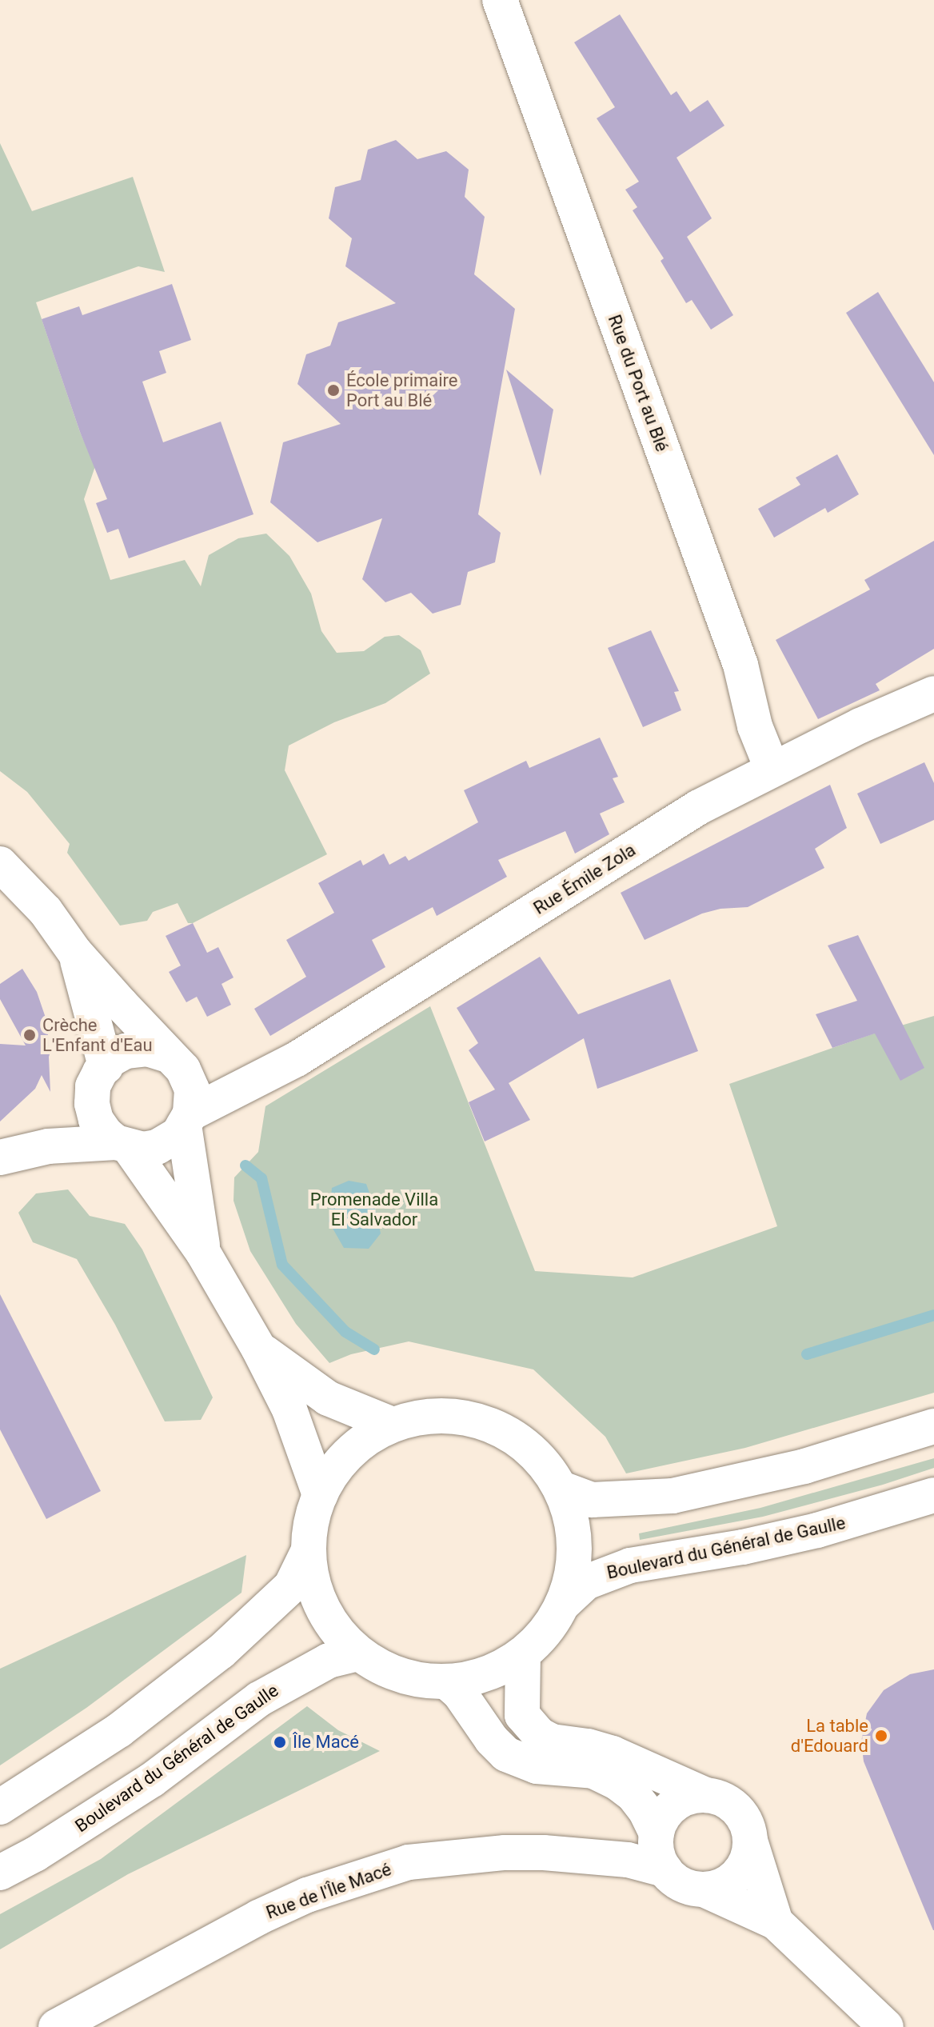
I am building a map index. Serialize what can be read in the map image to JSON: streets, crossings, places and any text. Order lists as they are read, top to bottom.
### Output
{
  "streets": {
    "street": [
      "Rue du Port au Blé",
      "Rue Émile Zola",
      "Boulevard du Général de Gaulle",
      "Rue de l'Île Macé"
    ]
  },
  "crossings": [
    ["Rue du Port au Blé", "Rue Émile Zola"]
  ],
  "parks": ["Promenade Villa El Salvador"],
  "places": [
    "École primaire Port au Blé",
    "Crèche L'Enfant d'Eau",
    "La table d'Edouard",
    "Île Macé"
  ]
}
